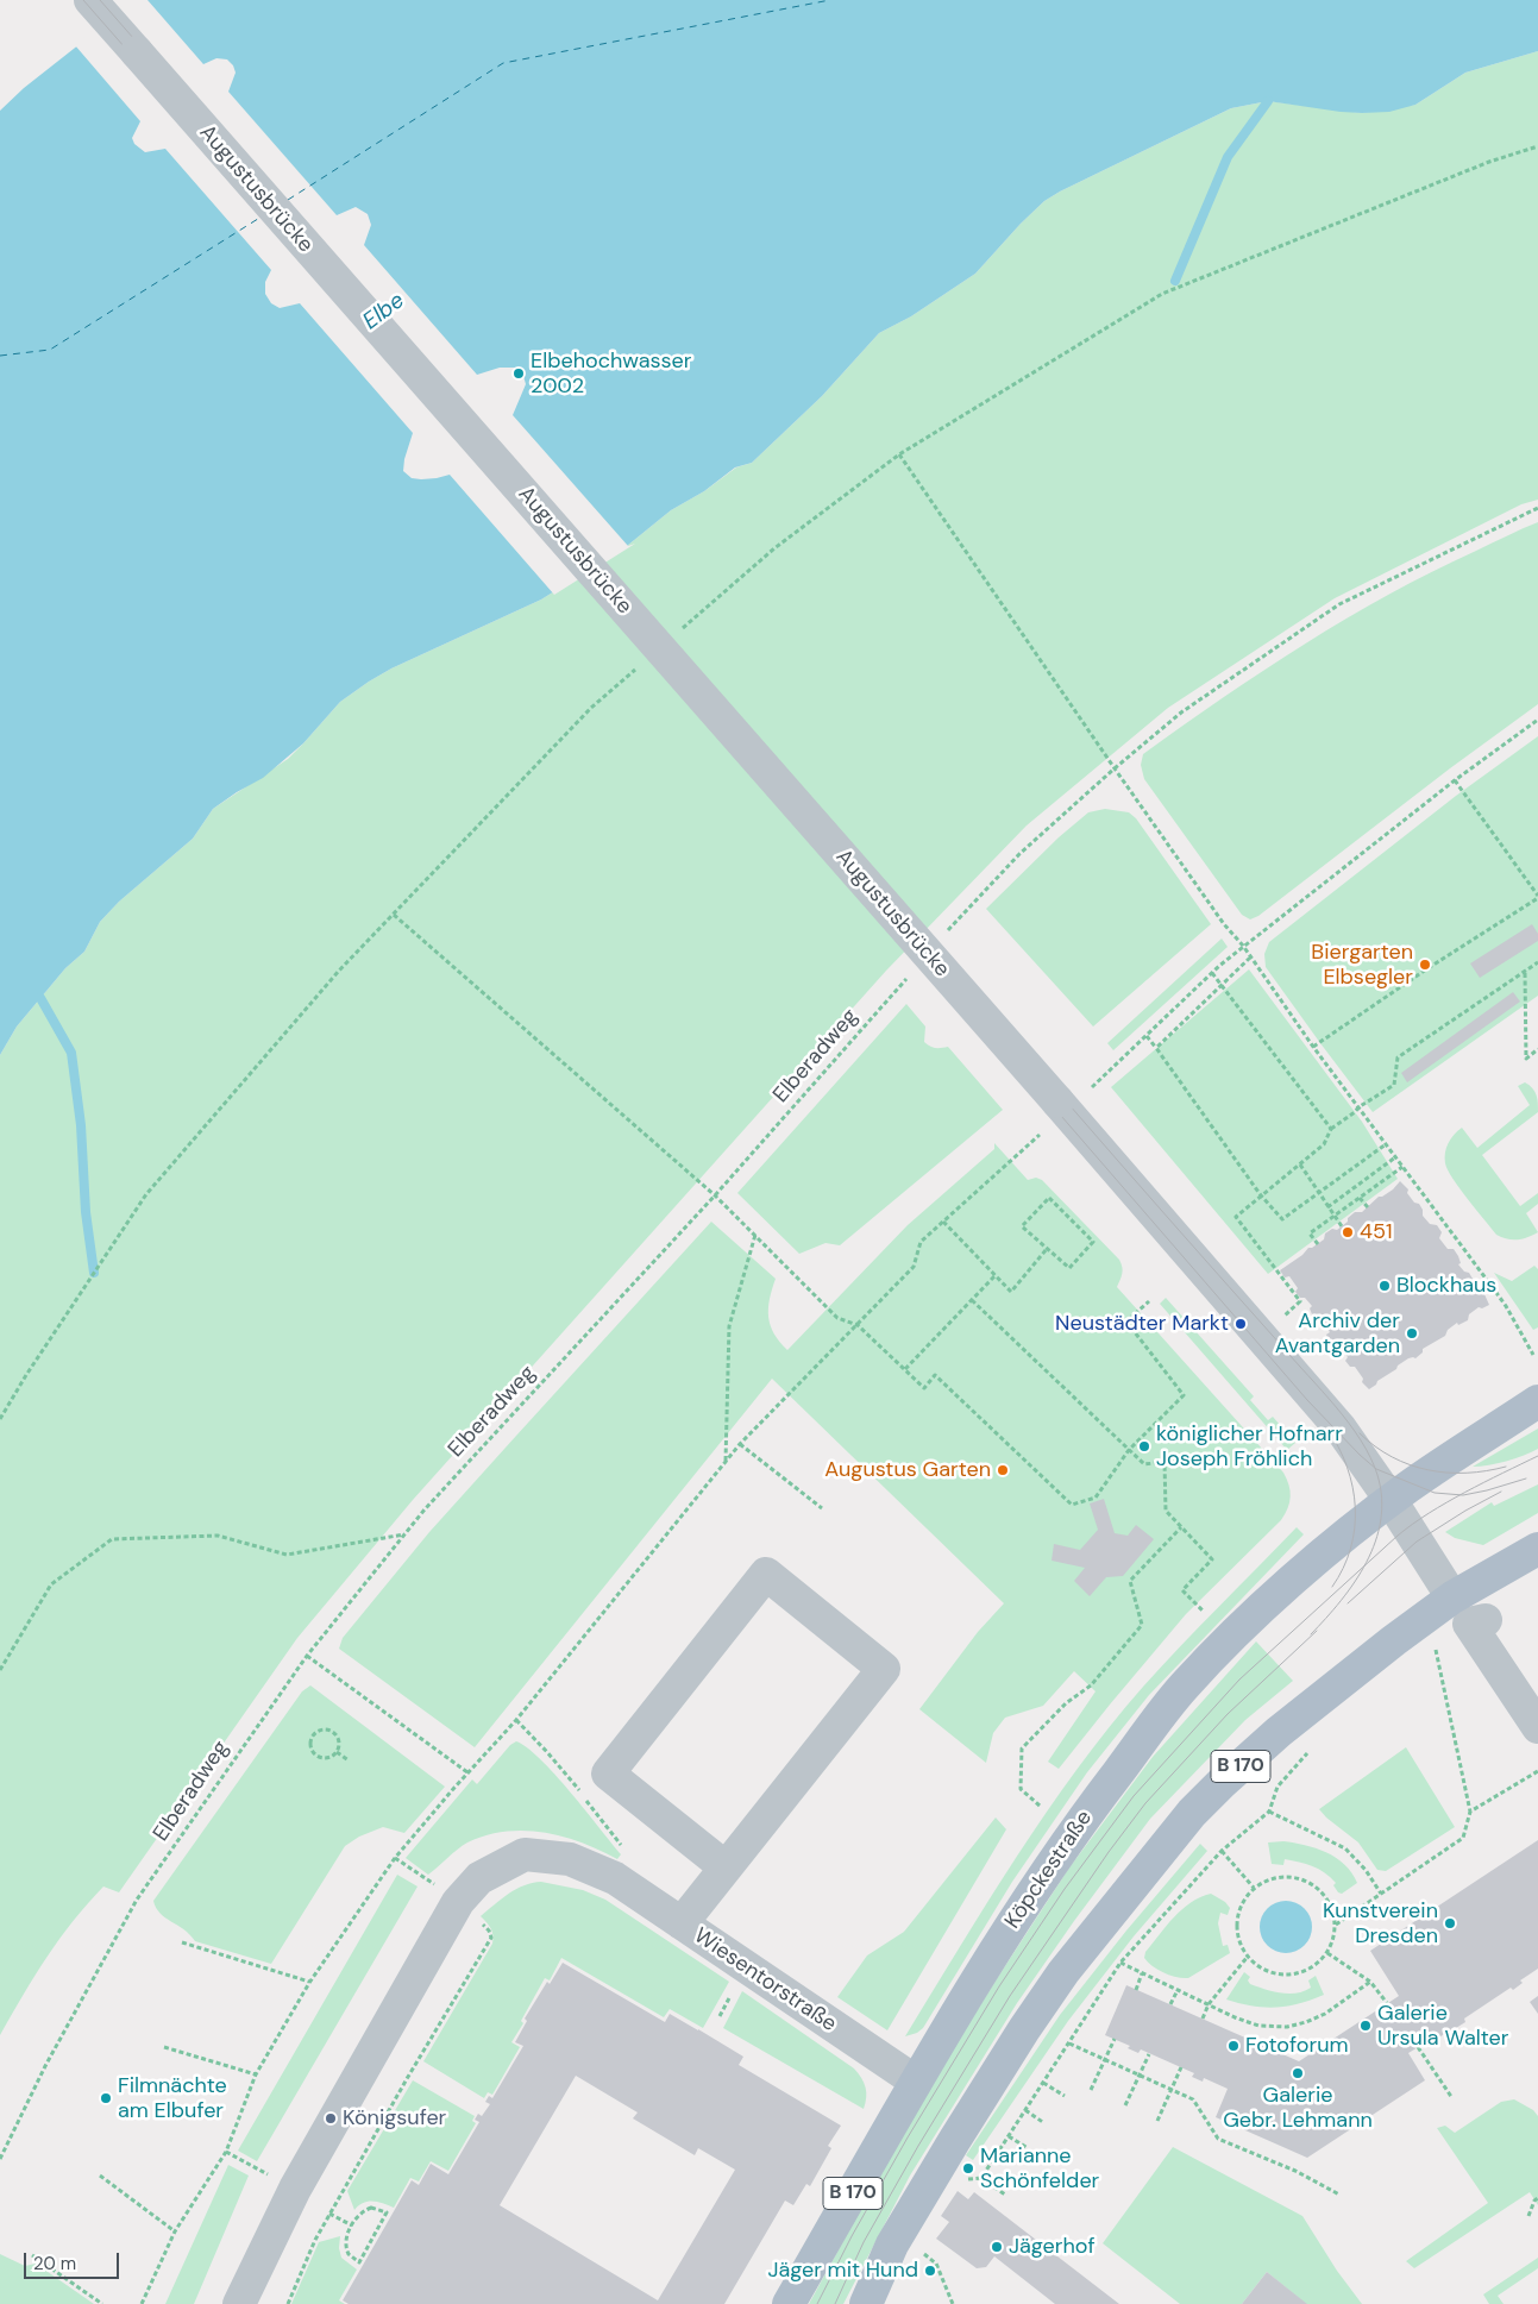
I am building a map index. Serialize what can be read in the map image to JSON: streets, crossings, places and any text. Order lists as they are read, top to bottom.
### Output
{
  "streets": {
    "main road": ["B 170", "Köpckestraße"],
    "street": ["Augustusbrücke", "Wiesentorstraße"],
    "path": ["Elberadweg"]
  },
  "crossings": [
    ["Augustusbrücke", "B 170"],
    ["Augustusbrücke", "Köpckestraße"],
    ["B 170", "Köpckestraße"],
    ["Köpckestraße", "Wiesentorstraße"]
  ],
  "water": ["Elbe"],
  "places": [
    "Elbehochwasser 2002",
    "Biergarten Elbsegler",
    "451",
    "Blockhaus",
    "Neustädter Markt",
    "Archiv der Avantgarden",
    "königlicher Hofnarr Joseph Fröhlich",
    "Augustus Garten",
    "Kunstverein Dresden",
    "Galerie Ursula Walter",
    "Fotoforum",
    "Galerie Gebr. Lehmann",
    "Filmnächte am Elbufer",
    "Königsufer",
    "Marianne Schönfelder",
    "Jägerhof",
    "Jäger mit Hund"
  ],
  "scale_bar": "20 m"
}
